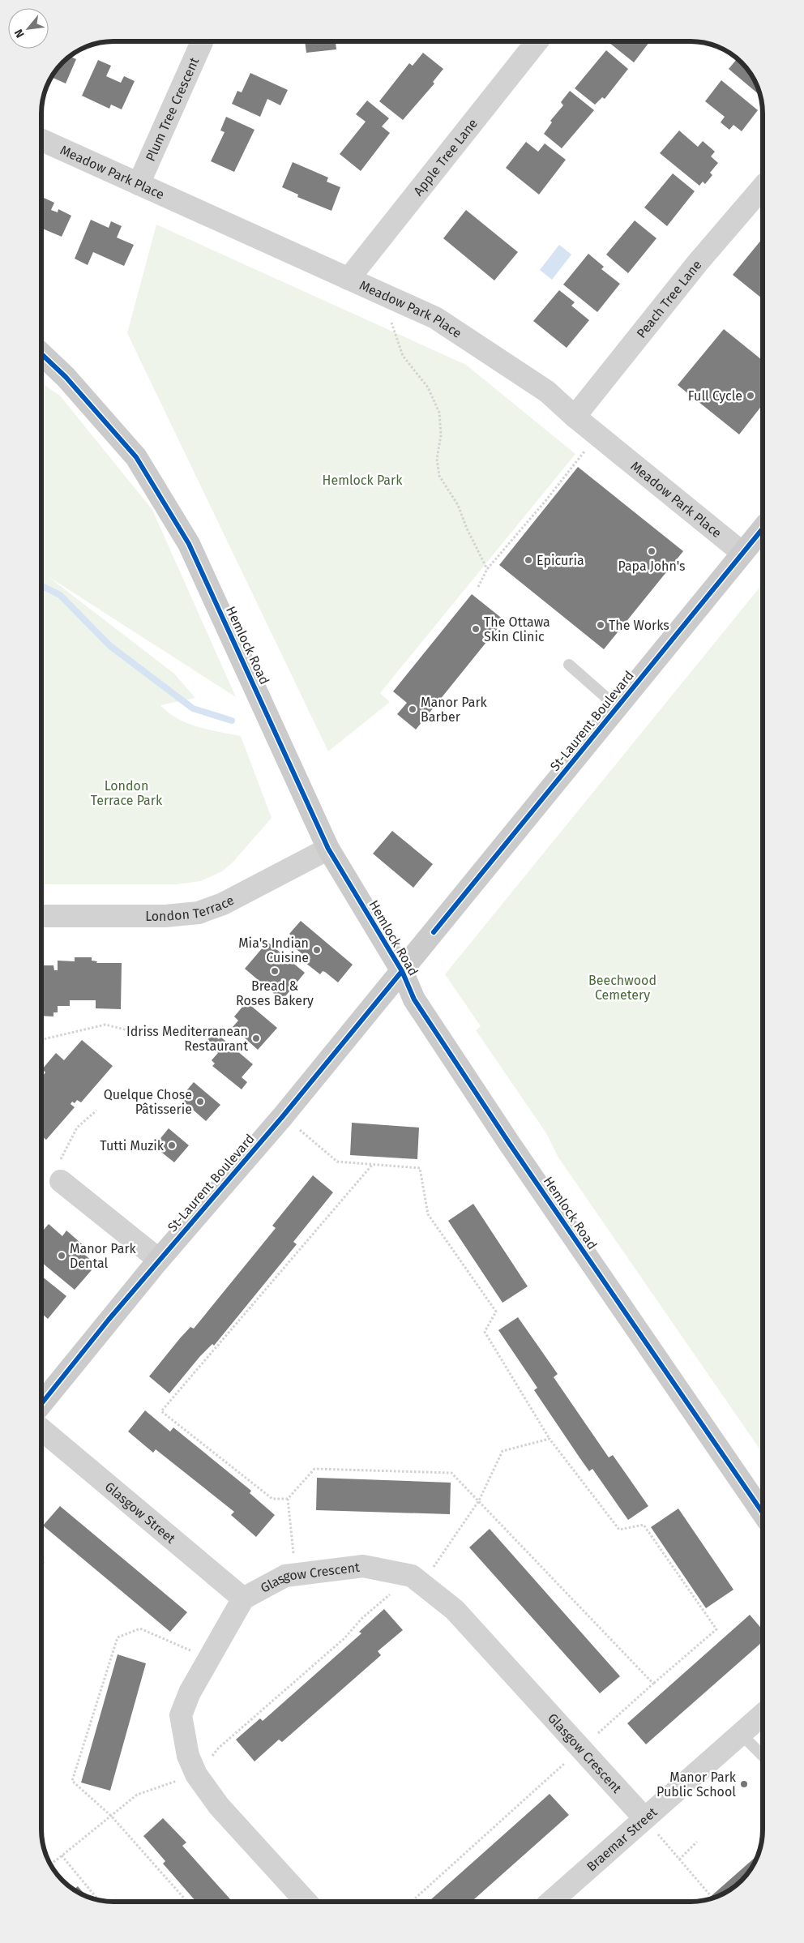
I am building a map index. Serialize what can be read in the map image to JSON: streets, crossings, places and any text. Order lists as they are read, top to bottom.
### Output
{
  "streets": {
    "street": [
      "Plum Tree Crescent",
      "Apple Tree Lane",
      "Meadow Park Place",
      "Peach Tree Lane",
      "Hemlock Road",
      "St-Laurent Boulevard",
      "London Terrace",
      "Glasgow Street",
      "Glasgow Crescent",
      "Braemar Street"
    ]
  },
  "crossings": [
    ["Plum Tree Crescent", "Meadow Park Place"],
    ["Apple Tree Lane", "Meadow Park Place"],
    ["Meadow Park Place", "Peach Tree Lane"],
    ["Meadow Park Place", "St-Laurent Boulevard"],
    ["Hemlock Road", "St-Laurent Boulevard"],
    ["Hemlock Road", "London Terrace"],
    ["Glasgow Street", "Glasgow Crescent"],
    ["Glasgow Crescent", "Braemar Street"]
  ],
  "parks": ["Hemlock Park", "London Terrace Park", "Beechwood Cemetery"],
  "places": [
    "Full Cycle",
    "Papa John's",
    "Epicuria",
    "The Works",
    "The Ottawa Skin Clinic",
    "Manor Park Barber",
    "Mia's Indian Cuisine",
    "Bread & Roses Bakery",
    "Idriss Mediterranean Restaurant",
    "Quelque Chose Pâtisserie",
    "Tutti Muzik",
    "Manor Park Dental",
    "Manor Park Public School"
  ],
  "north": "bottom left"
}
